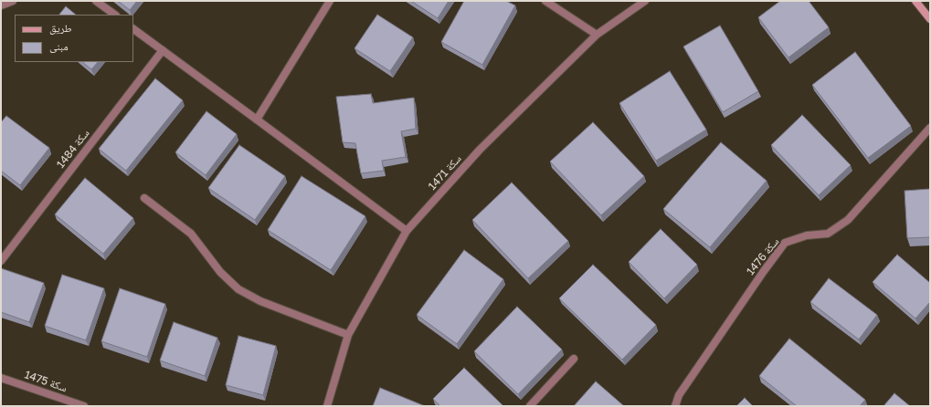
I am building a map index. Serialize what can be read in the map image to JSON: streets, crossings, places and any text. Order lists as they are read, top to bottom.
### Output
{
  "streets": {
    "street": [
      "سكة 1484",
      "سكة 1471",
      "سكة 1476",
      "سكة 1475"
    ]
  },
  "legend": ["طريق", "مبنى"]
}
